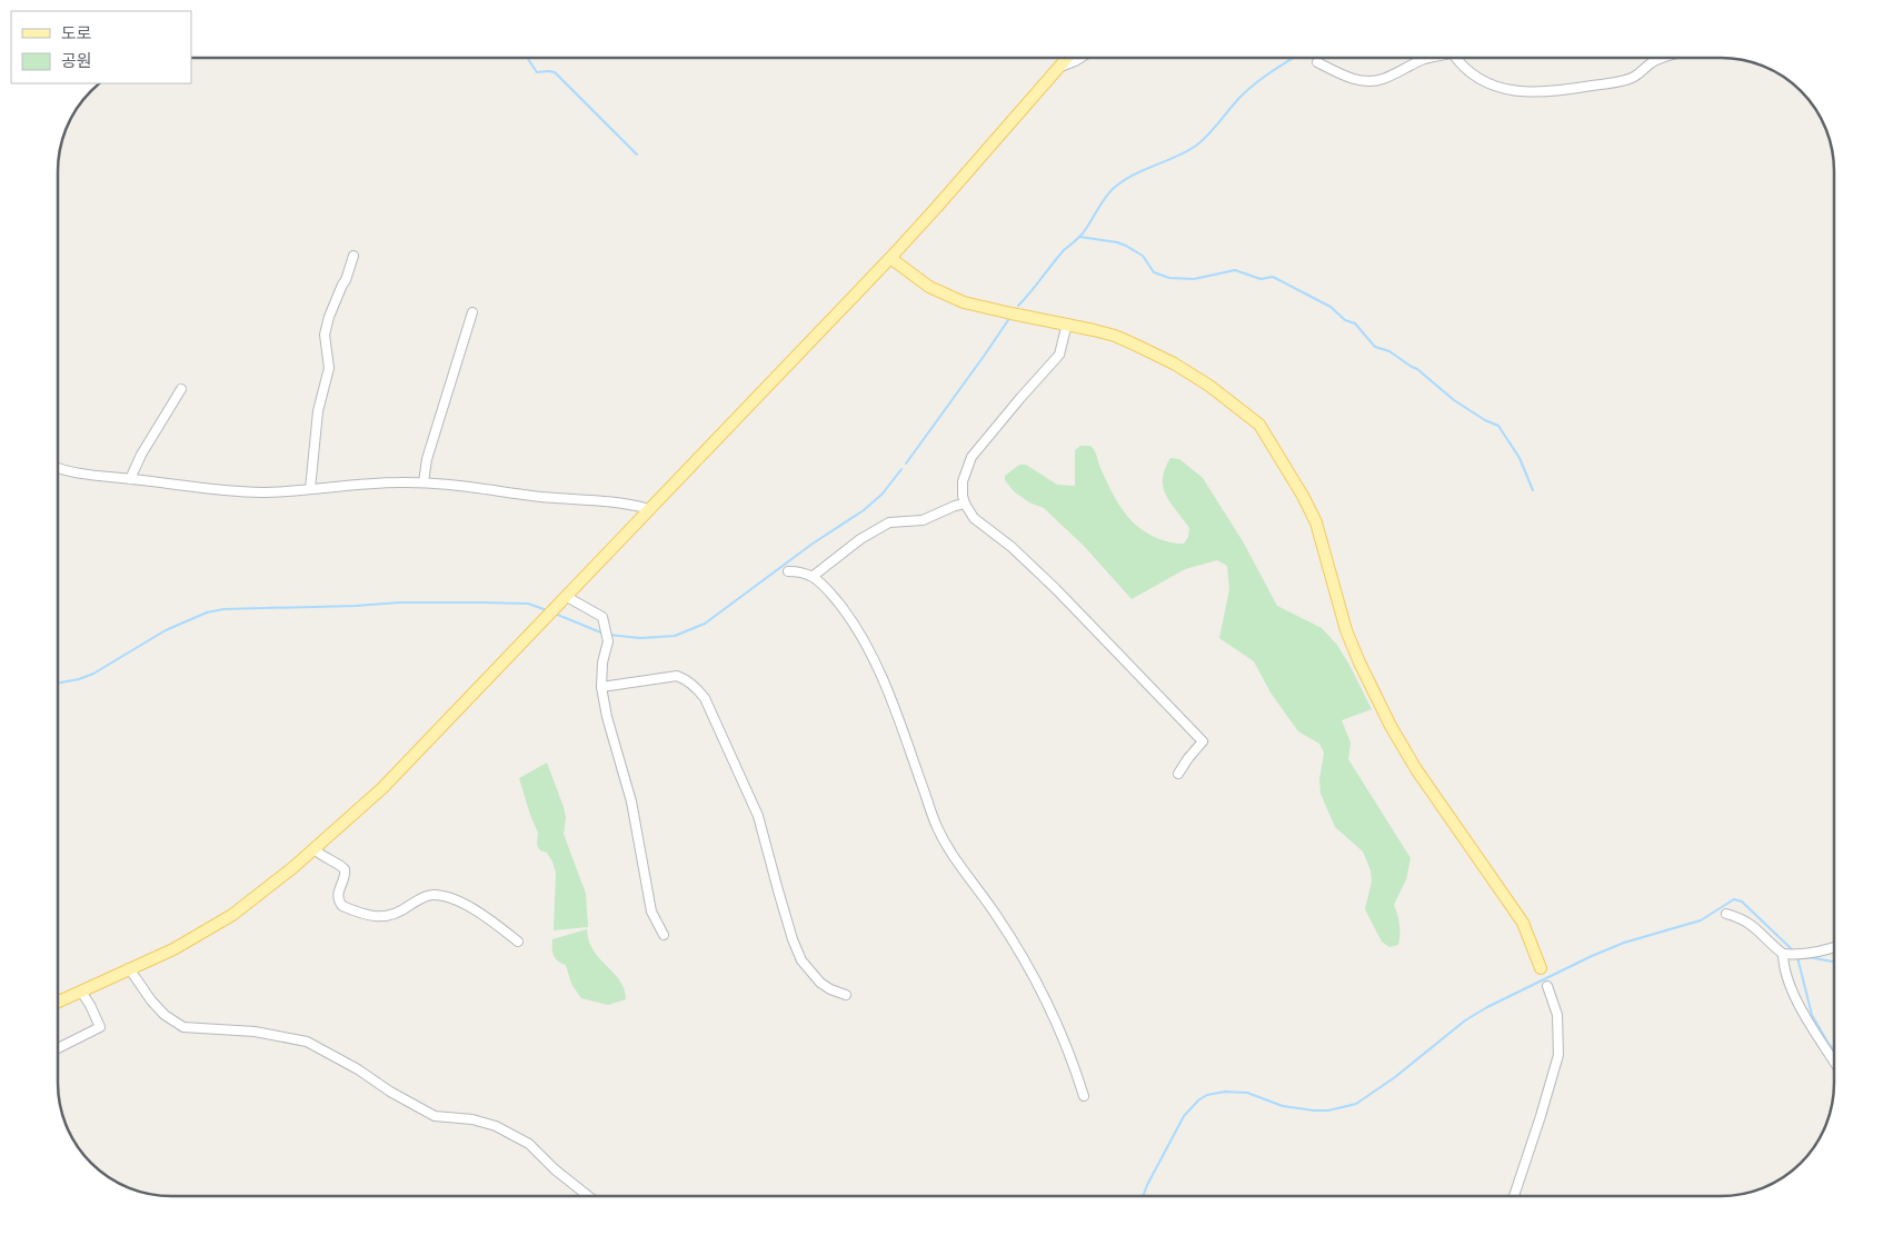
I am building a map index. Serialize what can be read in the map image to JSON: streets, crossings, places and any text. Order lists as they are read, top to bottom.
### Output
{
  "legend": ["도로", "공원"]
}
